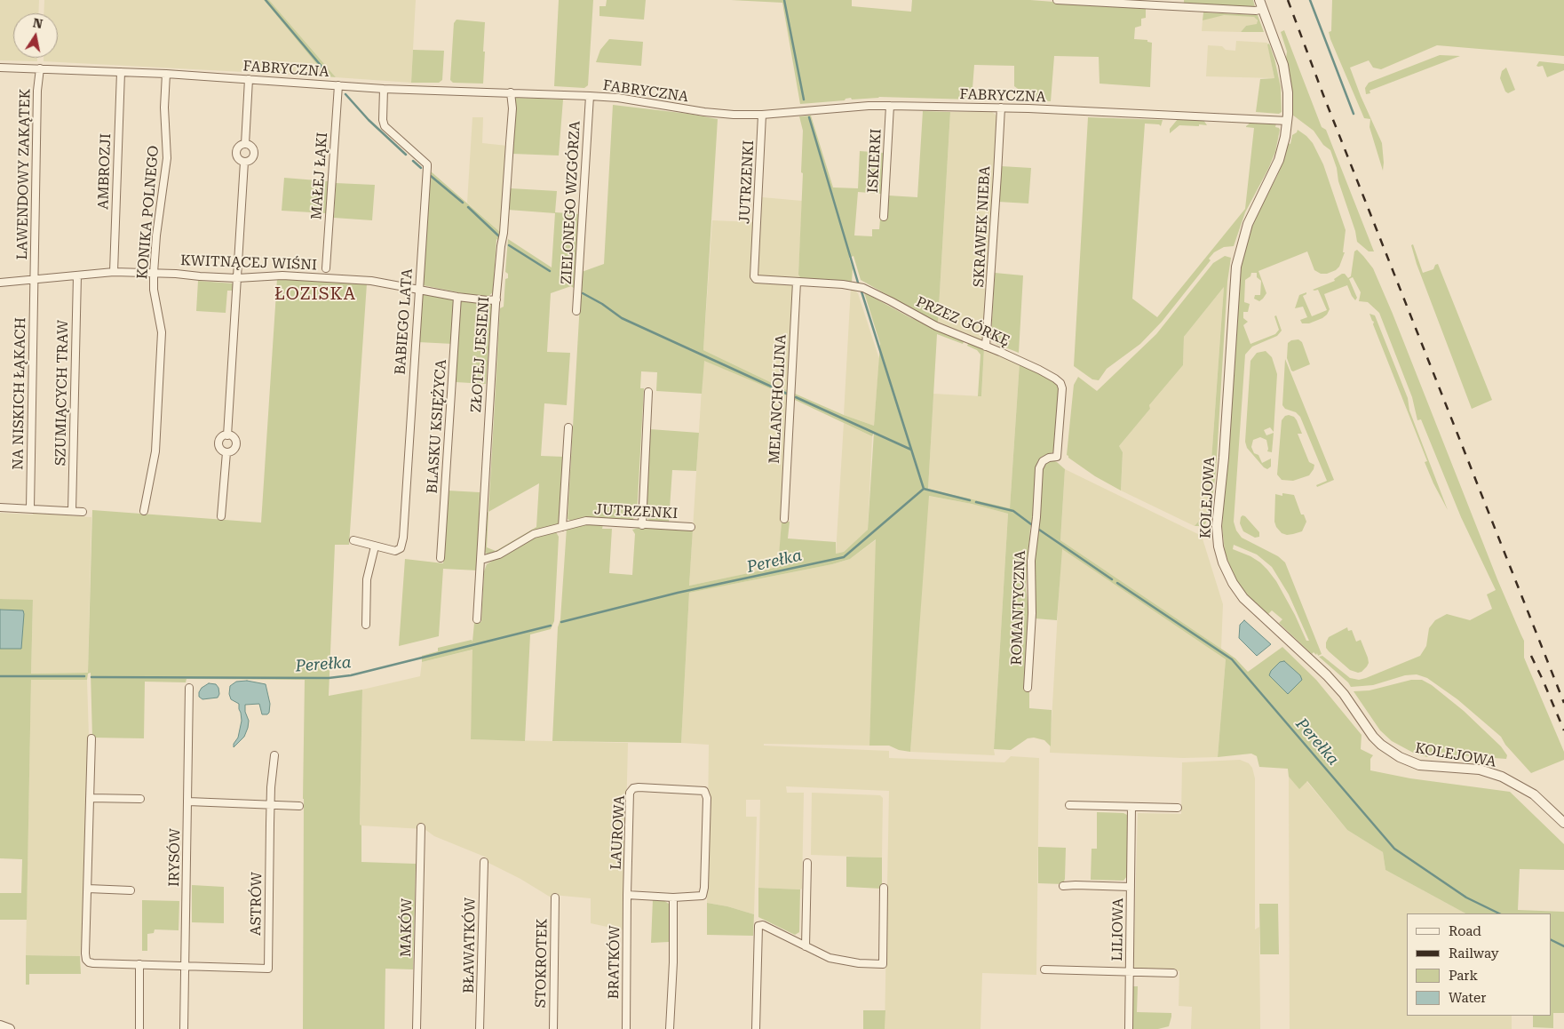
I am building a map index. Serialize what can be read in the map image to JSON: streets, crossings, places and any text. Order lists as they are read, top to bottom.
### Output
{
  "streets": {
    "street": [
      "FABRYCZNA",
      "ISKIERKI",
      "AMBROZJI",
      "LAWENDOWY ZAKĄTEK",
      "MAŁEJ ŁĄKI",
      "JUTRZENKI",
      "ZIELONEGO WZGÓRZA",
      "KONIKA POLNEGO",
      "SKRAWEK NIEBA",
      "KWITNĄCEJ WIŚNI",
      "BABIEGO LATA",
      "PRZEZ GÓRKĘ",
      "ZŁOTEJ JESIENI",
      "SZUMIĄCYCH TRAW",
      "NA NISKICH ŁĄKACH",
      "MELANCHOLIJNA",
      "BLASKU KSIĘŻYCA",
      "KOLEJOWA",
      "ROMANTYCZNA",
      "LAUROWA",
      "IRYSÓW",
      "ASTRÓW",
      "MAKÓW",
      "LILIOWA",
      "BŁAWATKÓW",
      "BRATKÓW",
      "STOKROTEK"
    ]
  },
  "crossings": [
    ["FABRYCZNA", "ISKIERKI"],
    ["FABRYCZNA", "AMBROZJI"],
    ["FABRYCZNA", "LAWENDOWY ZAKĄTEK"],
    ["FABRYCZNA", "MAŁEJ ŁĄKI"],
    ["FABRYCZNA", "JUTRZENKI"],
    ["FABRYCZNA", "ZIELONEGO WZGÓRZA"],
    ["FABRYCZNA", "KONIKA POLNEGO"],
    ["FABRYCZNA", "SKRAWEK NIEBA"],
    ["FABRYCZNA", "BABIEGO LATA"],
    ["FABRYCZNA", "ZŁOTEJ JESIENI"],
    ["FABRYCZNA", "KOLEJOWA"],
    ["AMBROZJI", "KWITNĄCEJ WIŚNI"],
    ["LAWENDOWY ZAKĄTEK", "KWITNĄCEJ WIŚNI"],
    ["LAWENDOWY ZAKĄTEK", "NA NISKICH ŁĄKACH"],
    ["JUTRZENKI", "PRZEZ GÓRKĘ"],
    ["JUTRZENKI", "ZŁOTEJ JESIENI"],
    ["KONIKA POLNEGO", "KWITNĄCEJ WIŚNI"],
    ["SKRAWEK NIEBA", "PRZEZ GÓRKĘ"],
    ["KWITNĄCEJ WIŚNI", "BABIEGO LATA"],
    ["KWITNĄCEJ WIŚNI", "ZŁOTEJ JESIENI"],
    ["KWITNĄCEJ WIŚNI", "SZUMIĄCYCH TRAW"],
    ["KWITNĄCEJ WIŚNI", "NA NISKICH ŁĄKACH"],
    ["KWITNĄCEJ WIŚNI", "BLASKU KSIĘŻYCA"],
    ["PRZEZ GÓRKĘ", "MELANCHOLIJNA"],
    ["PRZEZ GÓRKĘ", "ROMANTYCZNA"],
    ["LAUROWA", "BRATKÓW"],
    ["IRYSÓW", "ASTRÓW"]
  ],
  "districts": ["ŁOZISKA"],
  "water": ["Perełka"],
  "legend": [
    "Road",
    "Railway",
    "Park",
    "Water"
  ],
  "north": "top"
}
